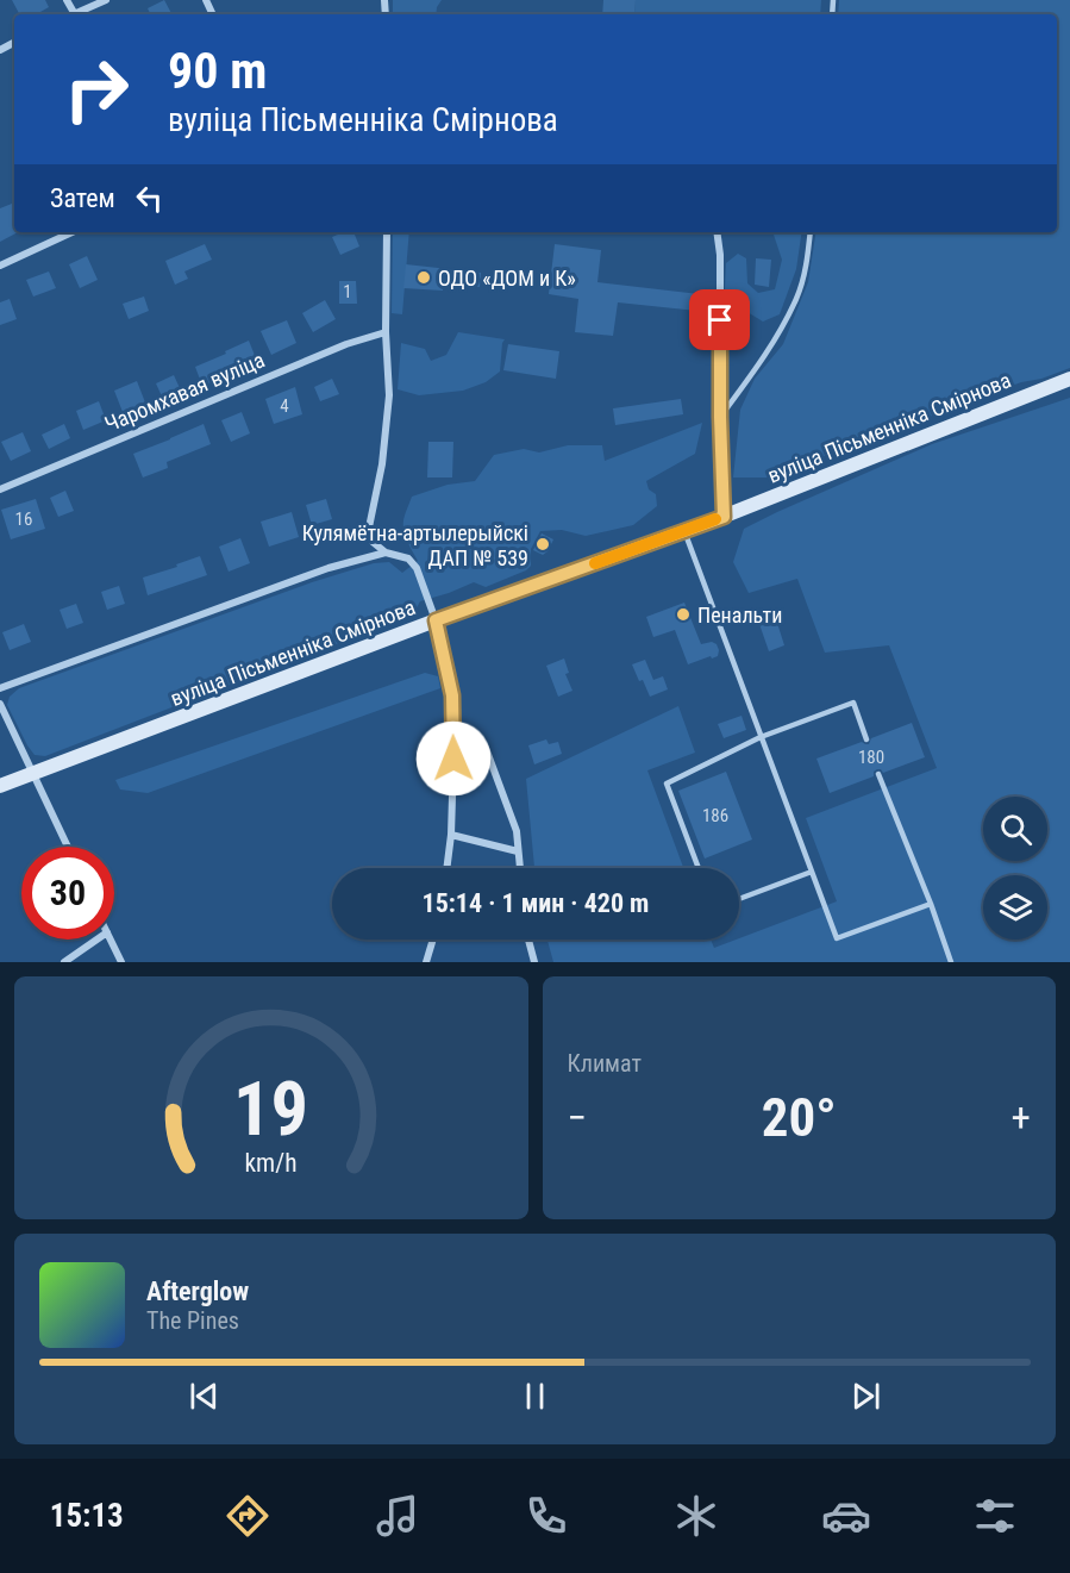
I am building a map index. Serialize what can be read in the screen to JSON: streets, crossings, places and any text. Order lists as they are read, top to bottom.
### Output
{
  "streets": {
    "main road": ["вуліца Пісьменніка Смірнова"],
    "street": ["Чаромхавая вуліца"]
  },
  "places": ["ОДО «ДОМ и К»", "Кулямётна-артылерыйскі ДАП № 539", "Пенальти"],
  "house_numbers": [
    "1",
    "4",
    "16",
    "180",
    "186"
  ],
  "page": {
    "turn": ["90 m", "вуліца Пісьменніка Смірнова"],
    "then": "Затем",
    "limit": "30",
    "trip": "15:14 · 1 мин · 420 m",
    "tile": "Климат",
    "heat": ["−", "20°", "+"],
    "song": ["Afterglow", "The Pines"],
    "tabs": "15:13",
    "gauge": ["19", "km/h"]
  }
}
